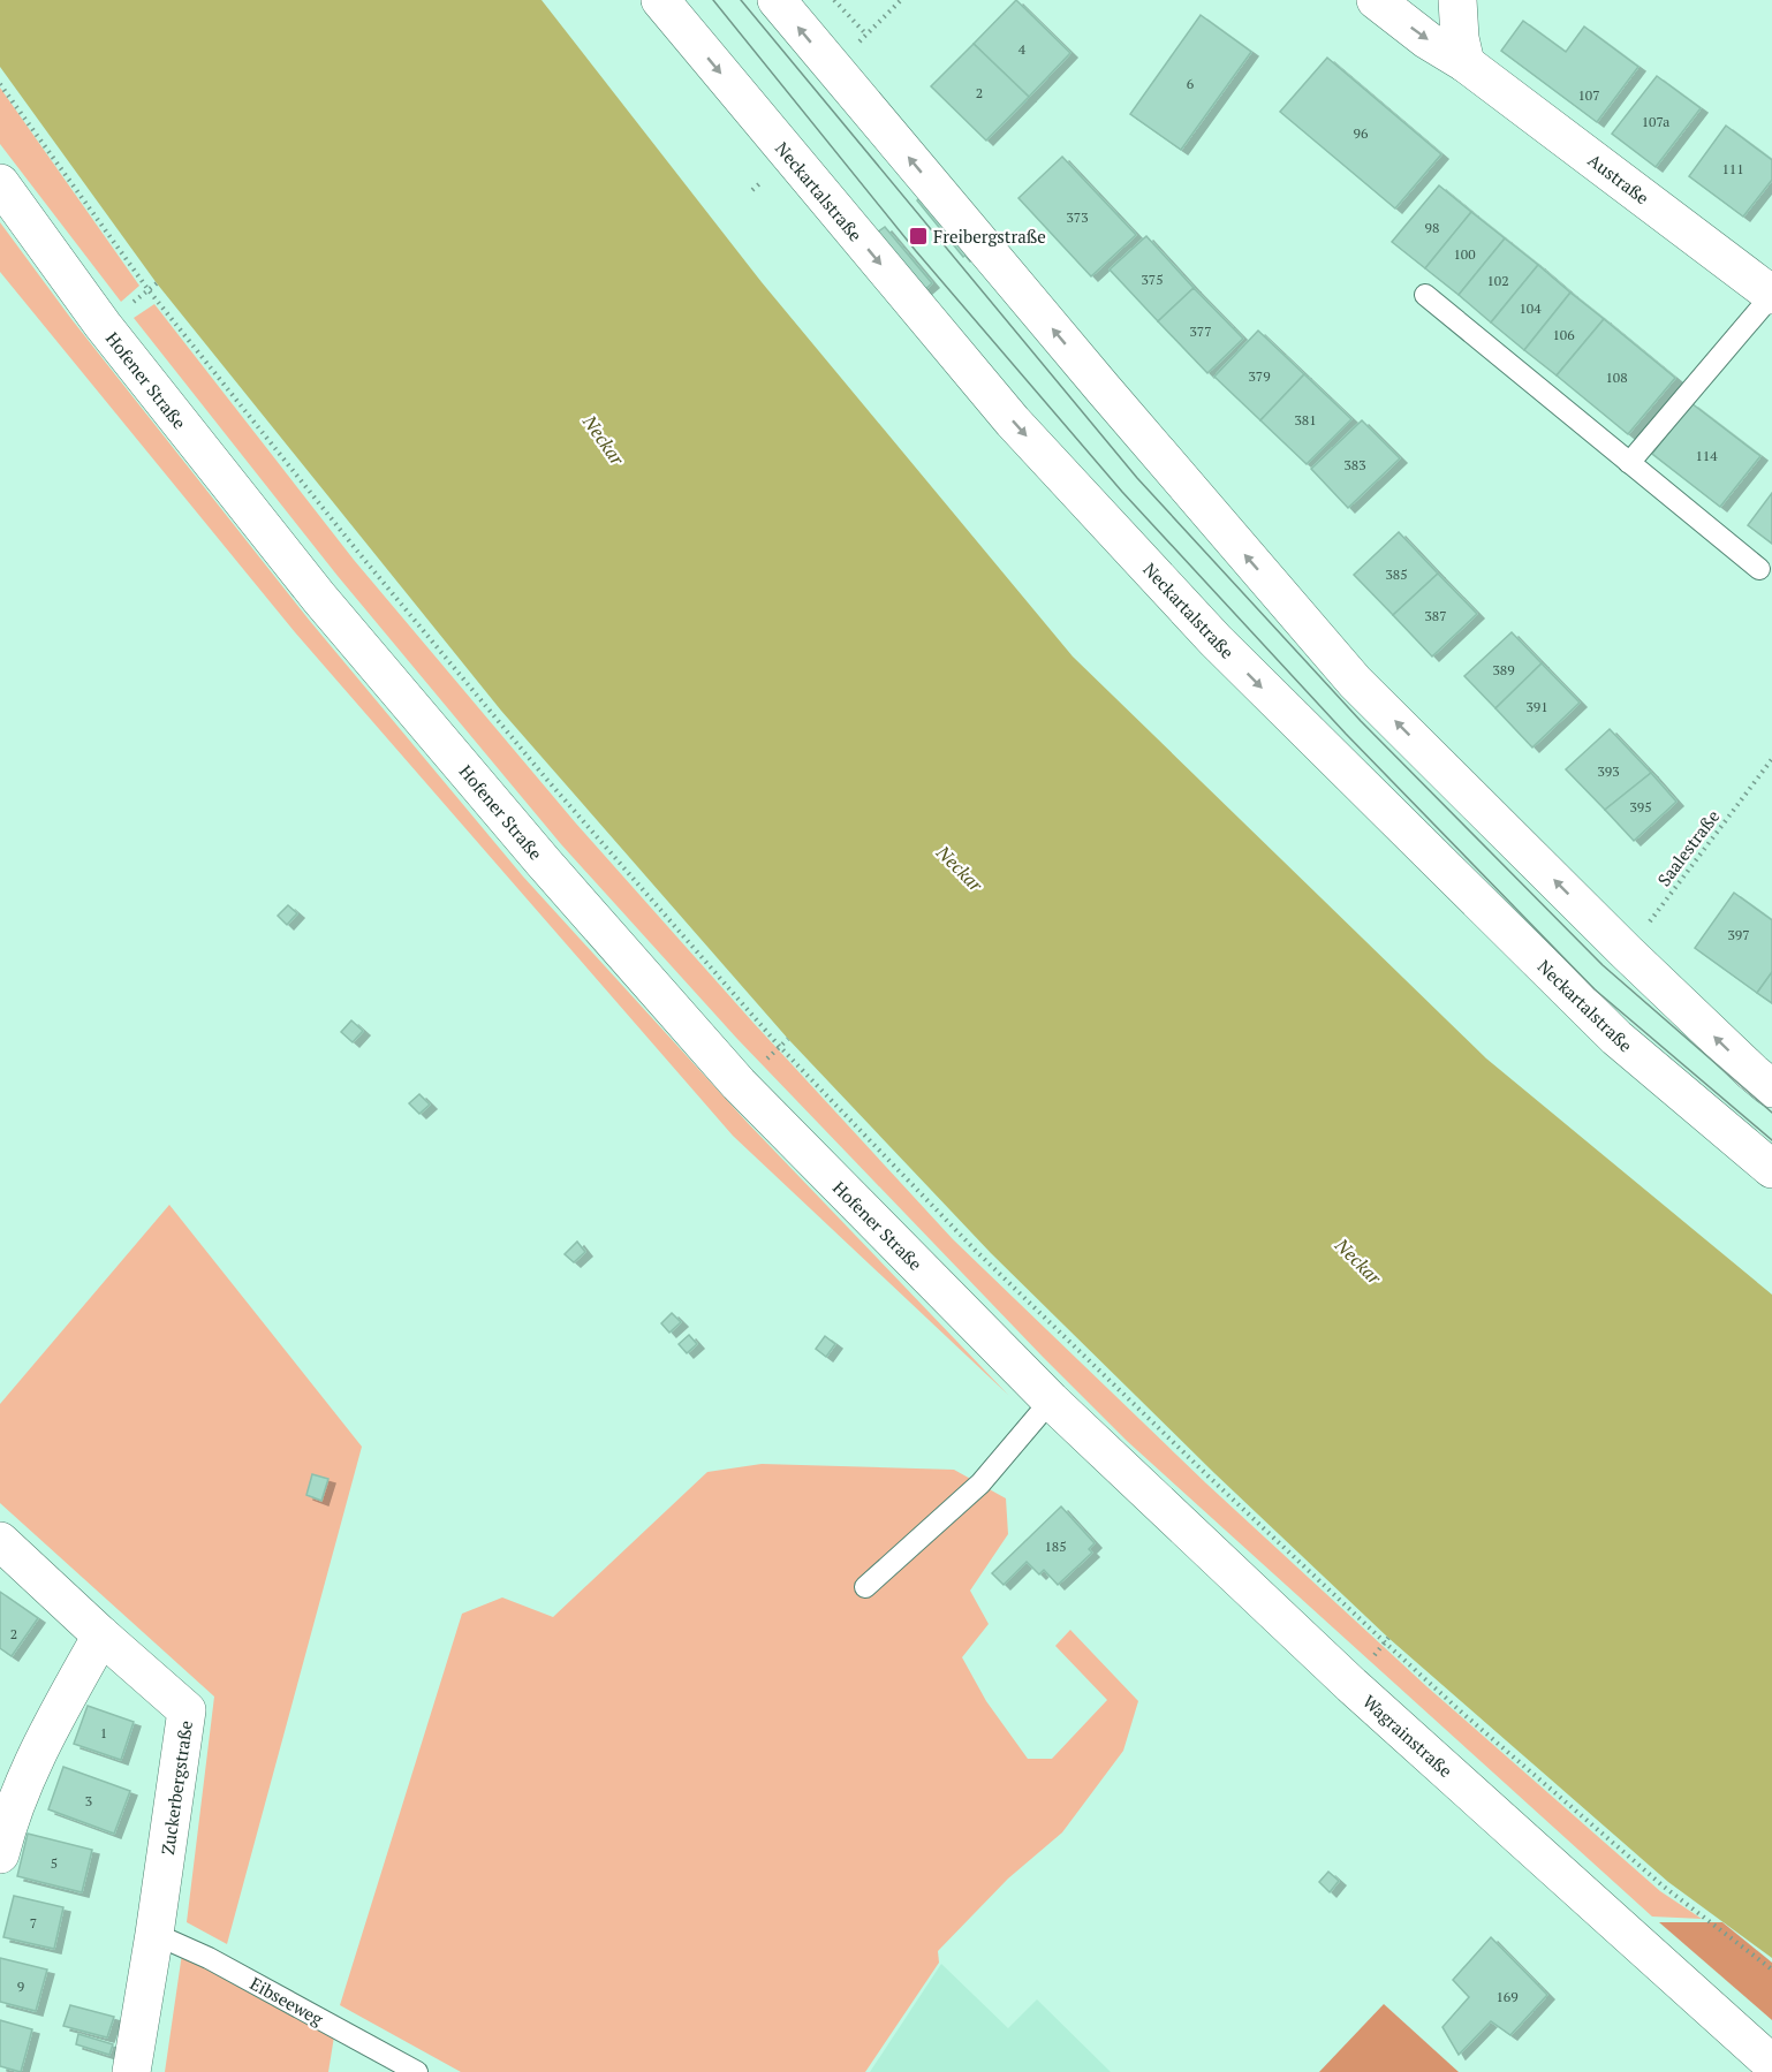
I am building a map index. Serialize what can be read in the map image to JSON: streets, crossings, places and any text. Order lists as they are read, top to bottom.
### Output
{
  "streets": {
    "street": [
      "Austraße",
      "Neckartalstraße",
      "Hofener Straße",
      "Wagrainstraße",
      "Zuckerbergstraße"
    ],
    "lane": ["Eibseeweg"],
    "path": ["Saalestraße"]
  },
  "crossings": [
    ["Hofener Straße", "Wagrainstraße"],
    ["Zuckerbergstraße", "Eibseeweg"]
  ],
  "water": ["Neckar"],
  "places": {
    "transit": ["Freibergstraße"]
  },
  "house_numbers": [
    "4",
    "6",
    "2",
    "107",
    "107a",
    "96",
    "111",
    "373",
    "98",
    "100",
    "375",
    "102",
    "104",
    "377",
    "106",
    "379",
    "108",
    "381",
    "114",
    "383",
    "385",
    "387",
    "389",
    "391",
    "393",
    "395",
    "397",
    "185",
    "2",
    "1",
    "3",
    "5",
    "7",
    "9",
    "169"
  ]
}
